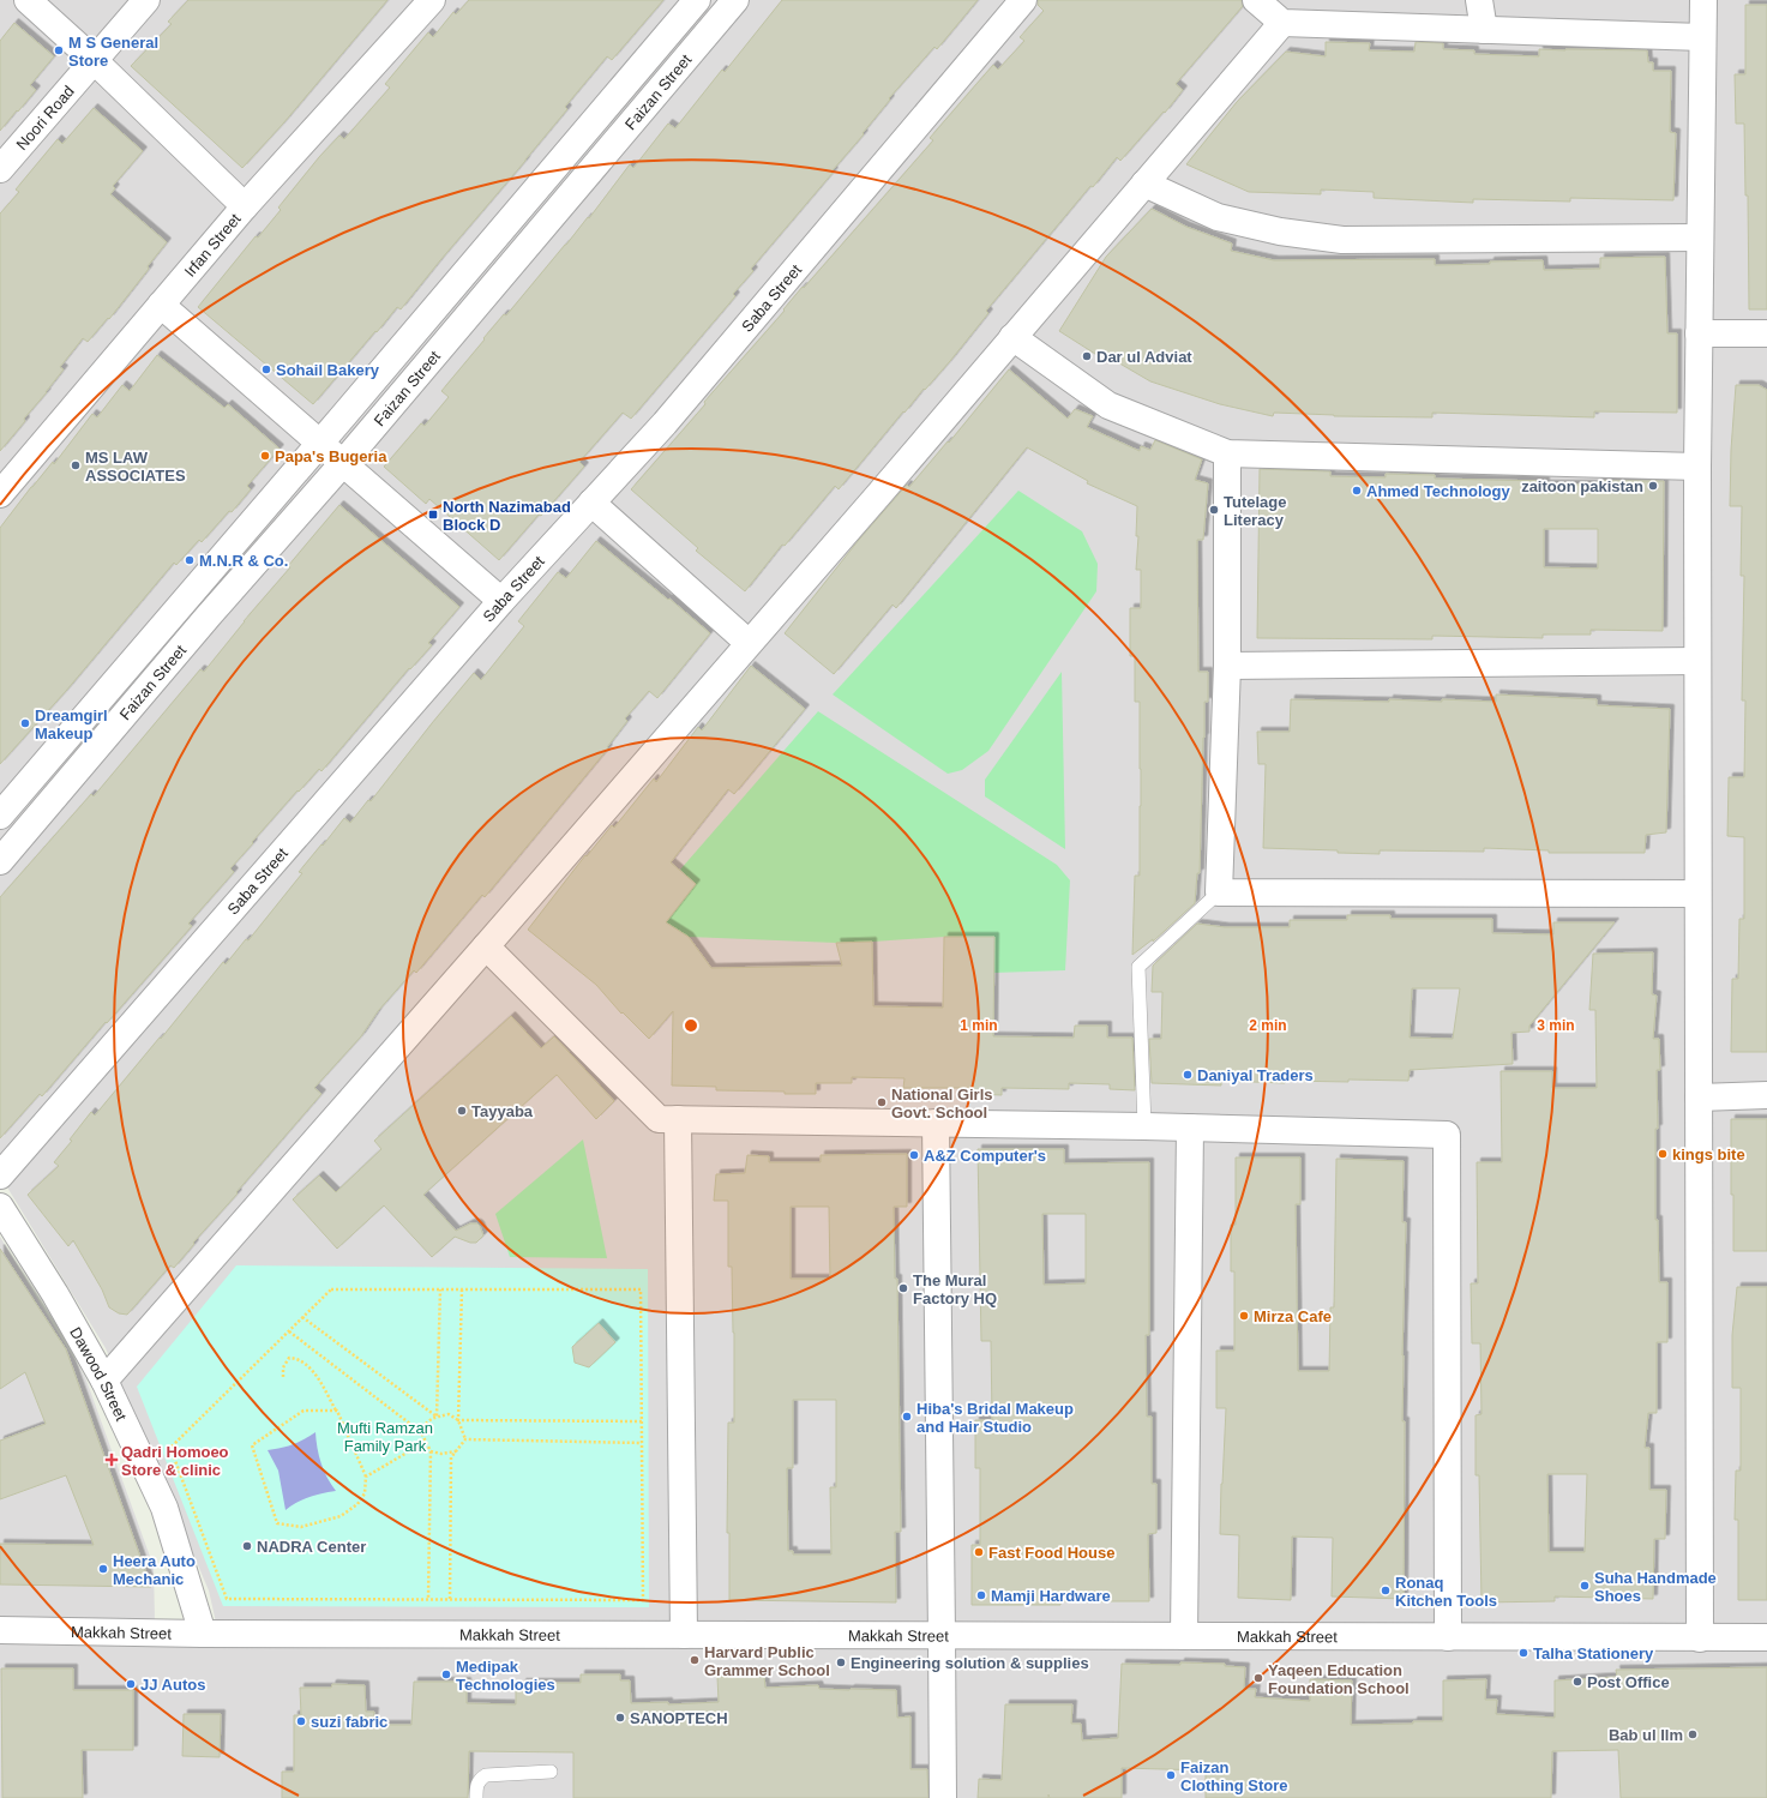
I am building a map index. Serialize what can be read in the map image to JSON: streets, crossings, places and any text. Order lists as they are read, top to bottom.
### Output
{
  "streets": {
    "street": [
      "Faizan Street",
      "Noori Road",
      "Irfan Street",
      "Saba Street",
      "Dawood Street",
      "Makkah Street"
    ]
  },
  "crossings": [
    ["Dawood Street", "Makkah Street"]
  ],
  "parks": ["Mufti Ramzan Family Park"],
  "places": {
    "other": [
      "M S General Store",
      "Dar ul Adviat",
      "Sohail Bakery",
      "Papa's Bugeria",
      "MS LAW ASSOCIATES",
      "zaitoon pakistan",
      "Ahmed Technology",
      "Tutelage Literacy",
      "M.N.R & Co.",
      "Dreamgirl Makeup",
      "Daniyal Traders",
      "National Girls Govt. School",
      "Tayyaba",
      "kings bite",
      "A&Z Computer's",
      "The Mural Factory HQ",
      "Mirza Cafe",
      "Hiba's Bridal Makeup and Hair Studio",
      "NADRA Center",
      "Fast Food House",
      "Heera Auto Mechanic",
      "Suha Handmade Shoes",
      "Ronaq Kitchen Tools",
      "Mamji Hardware",
      "Talha Stationery",
      "Harvard Public Grammer School",
      "Engineering solution & supplies",
      "Medipak Technologies",
      "Yaqeen Education Foundation School",
      "Post Office",
      "JJ Autos",
      "SANOPTECH",
      "suzi fabric",
      "Bab ul Ilm",
      "Faizan Clothing Store"
    ],
    "transit": ["North Nazimabad Block D"],
    "health": ["Qadri Homoeo Store & clinic"]
  },
  "rings": ["1 min", "2 min", "3 min"]
}
